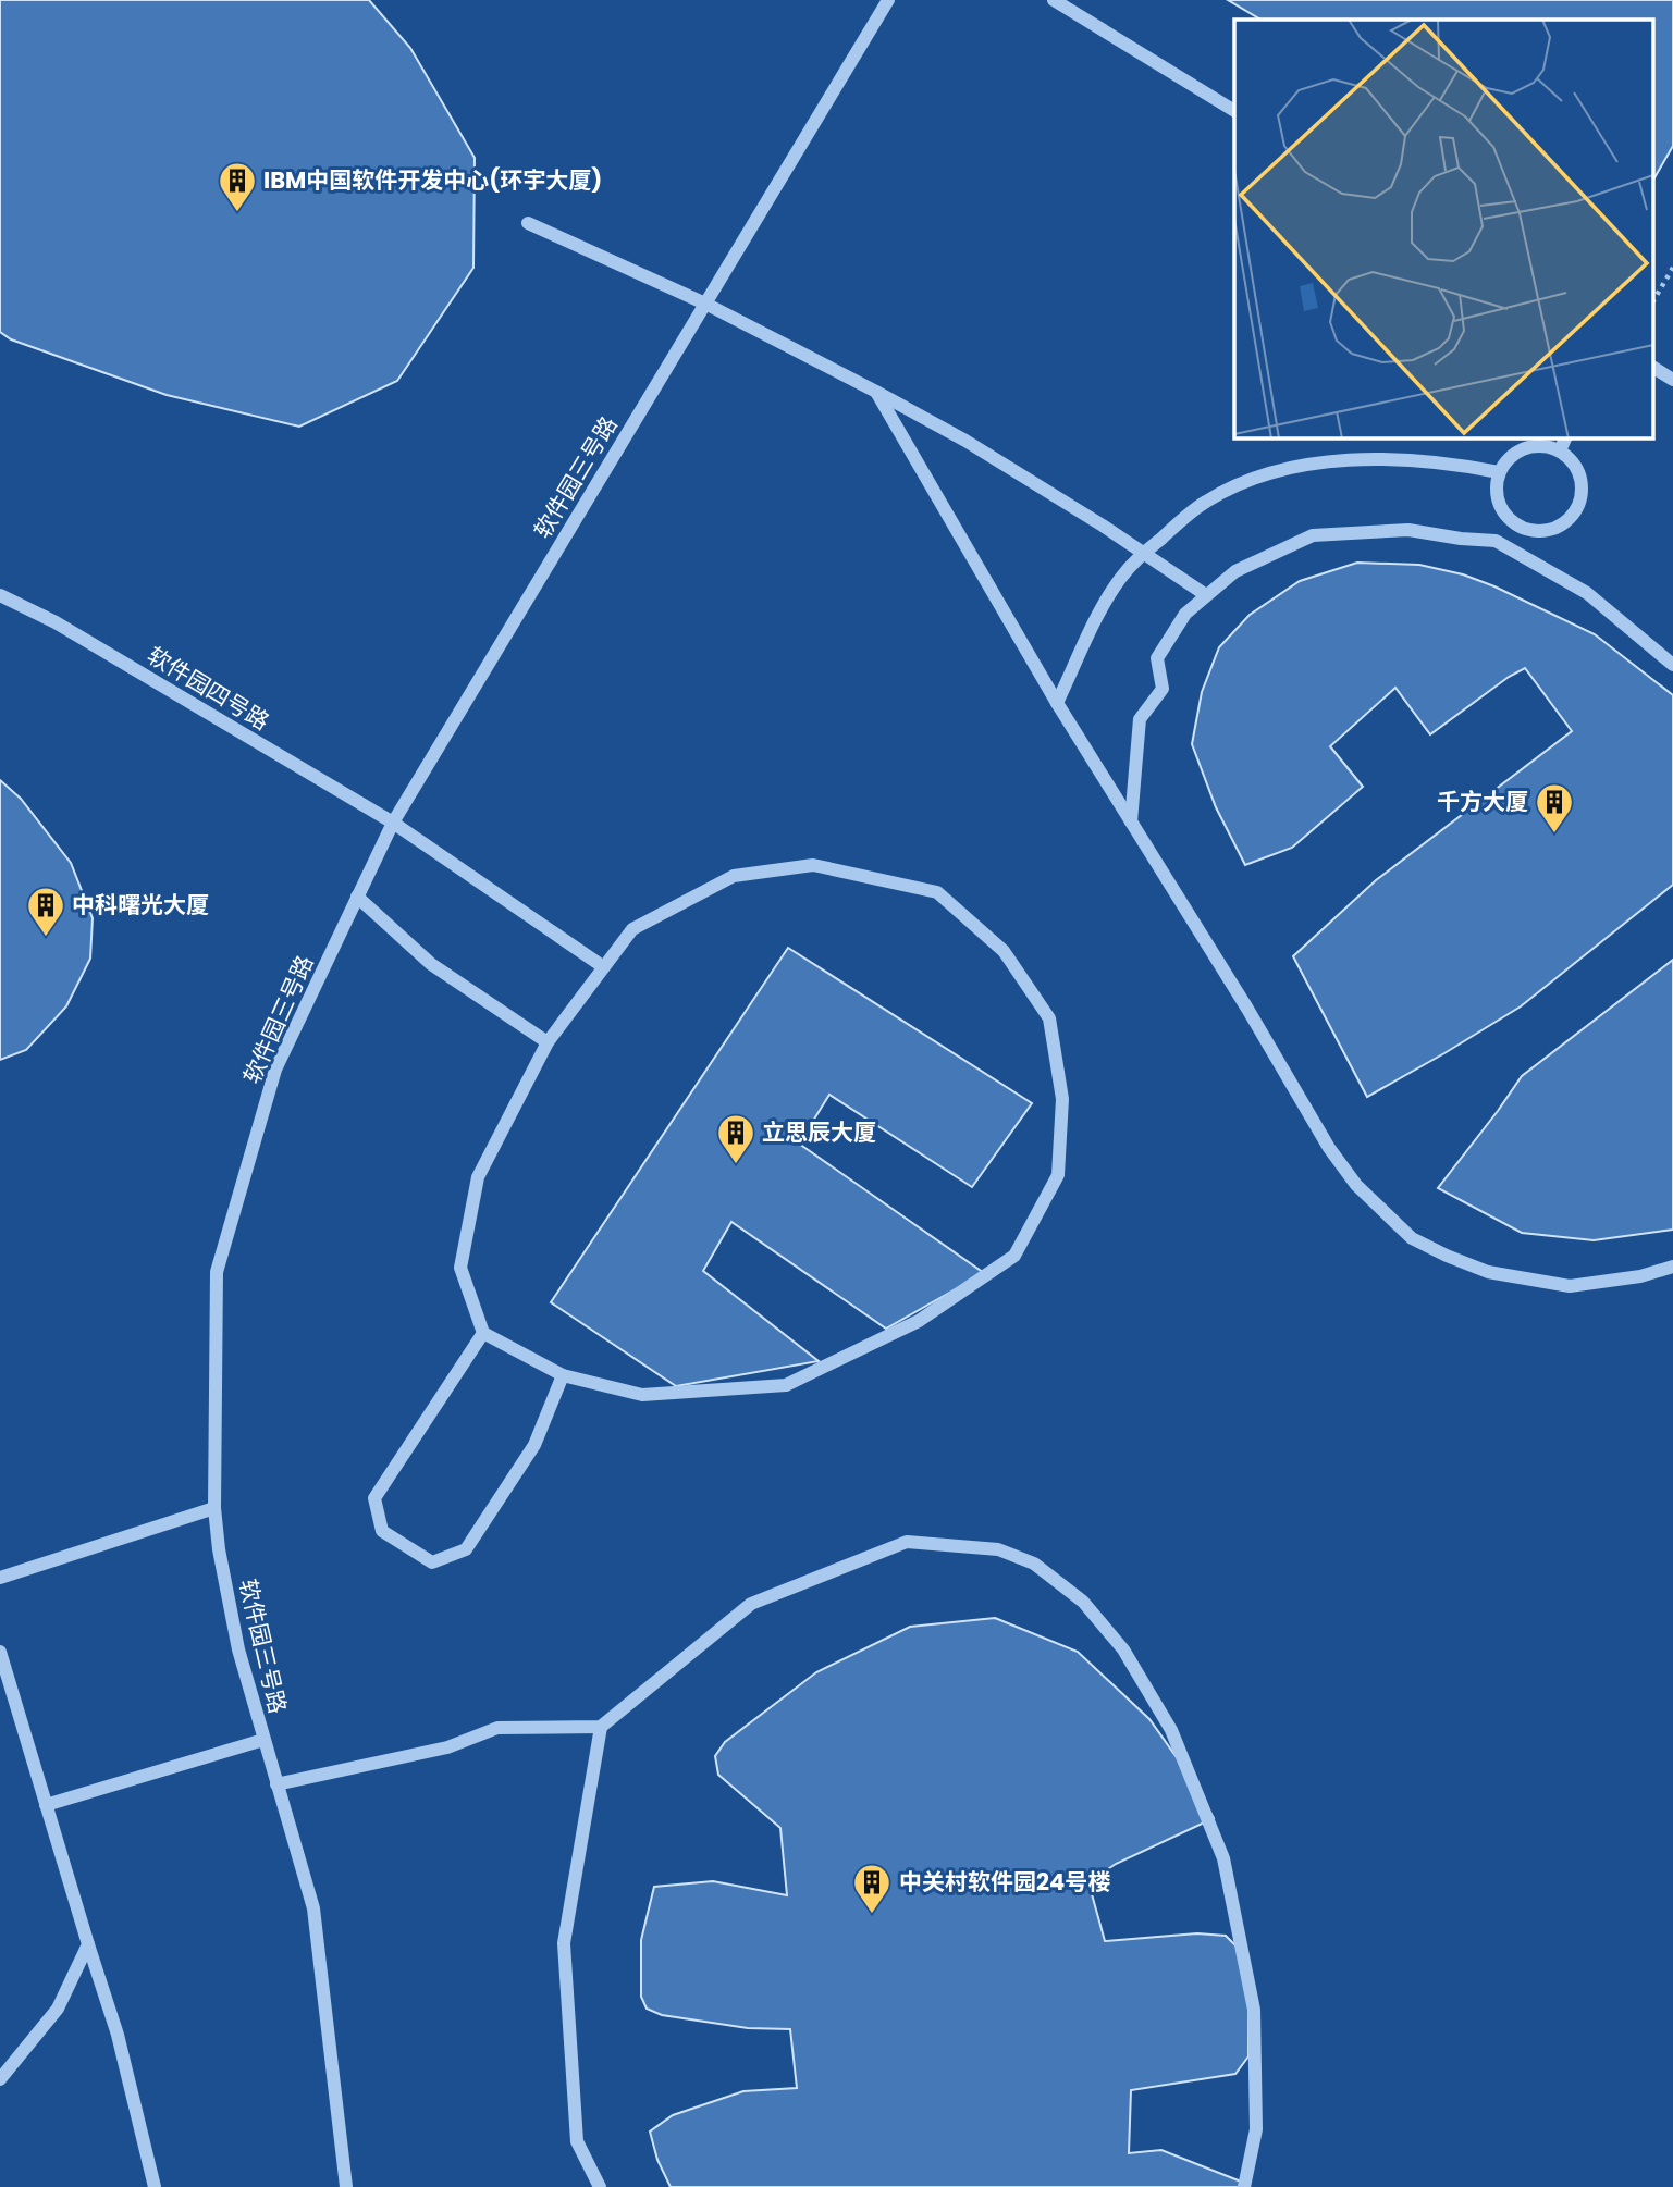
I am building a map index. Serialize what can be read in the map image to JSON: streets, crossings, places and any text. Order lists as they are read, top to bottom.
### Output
{
  "streets": {
    "street": ["软件园三号路", "软件园四号路"]
  },
  "crossings": [
    ["软件园三号路", "软件园四号路"]
  ],
  "places": {
    "building": [
      "IBM中国软件开发中心(环宇大厦)",
      "千方大厦",
      "中科曙光大厦",
      "立思辰大厦",
      "中关村软件园24号楼"
    ]
  }
}
